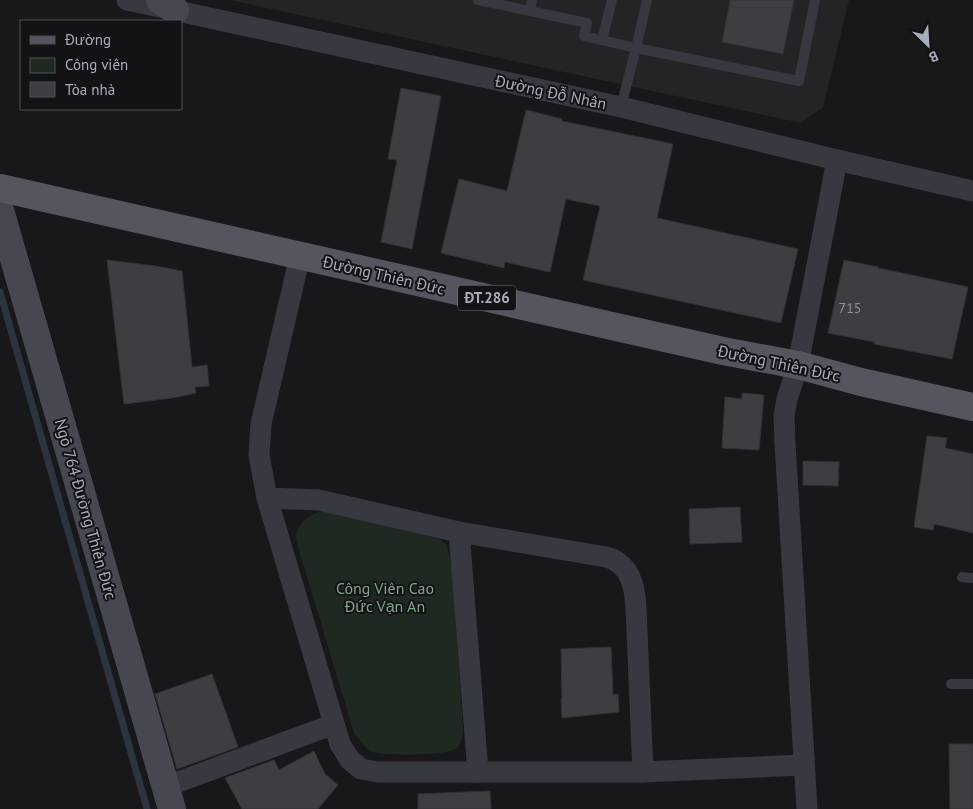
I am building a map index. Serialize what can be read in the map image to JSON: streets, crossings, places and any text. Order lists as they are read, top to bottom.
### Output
{
  "streets": {
    "main road": ["Đường Thiên Đức", "ĐT.286"],
    "street": ["Đường Đỗ Nhân", "Ngõ 764 Đường Thiên Đức"]
  },
  "parks": ["Công Viên Cao Đức Vạn An"],
  "house_numbers": ["715"],
  "legend": ["Đường", "Công viên", "Tòa nhà"],
  "north": "bottom right"
}
